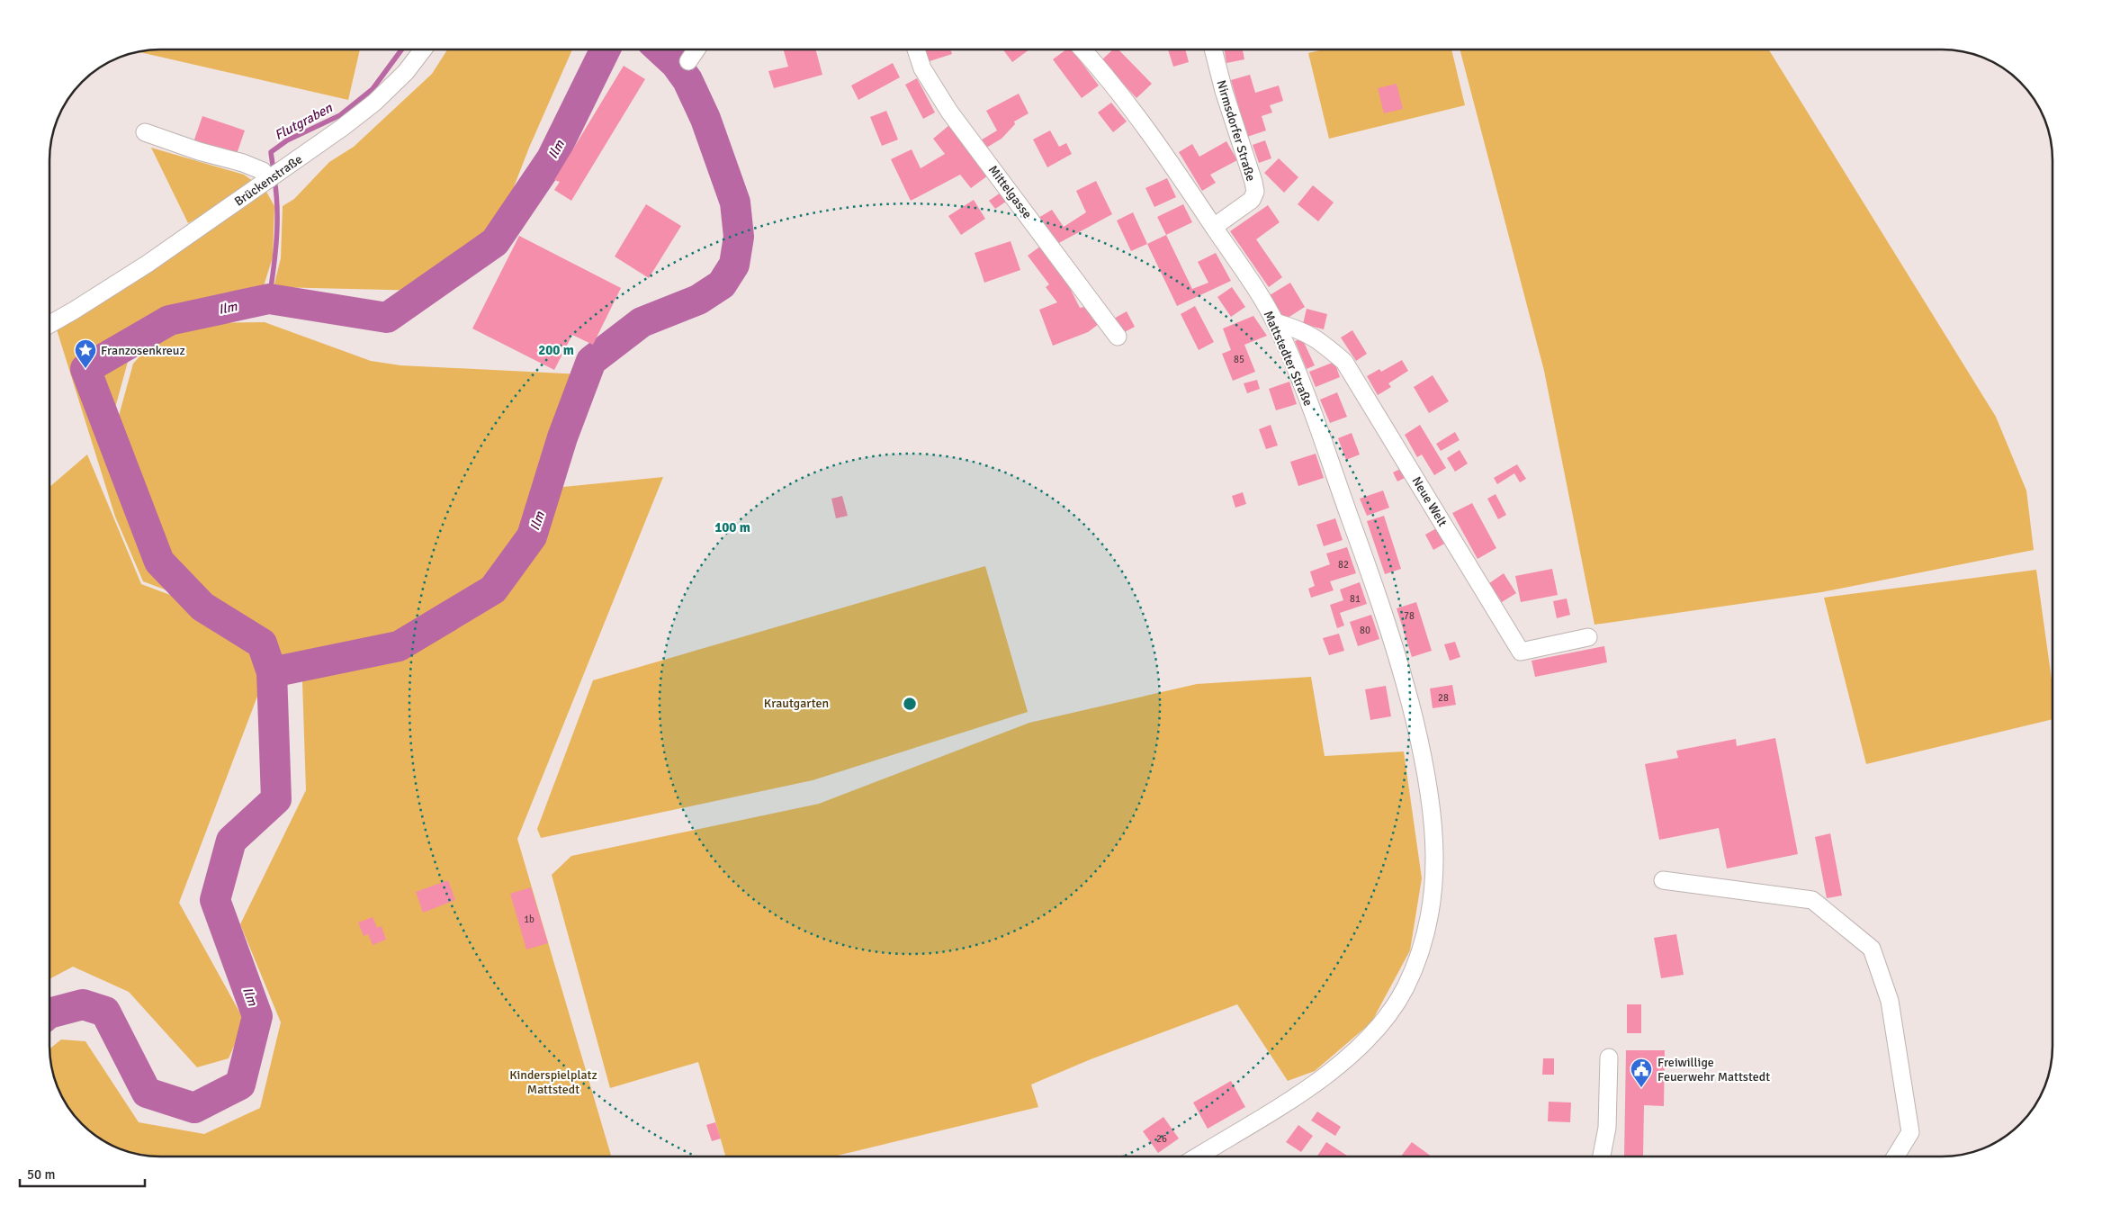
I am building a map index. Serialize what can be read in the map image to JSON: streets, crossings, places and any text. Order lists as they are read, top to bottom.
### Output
{
  "streets": {
    "street": [
      "Nirmsdorfer Straße",
      "Brückenstraße",
      "Mittelgasse",
      "Mattstedter Straße",
      "Neue Welt"
    ]
  },
  "crossings": [
    ["Nirmsdorfer Straße", "Mattstedter Straße"],
    ["Mattstedter Straße", "Neue Welt"]
  ],
  "water": ["Flutgraben", "Ilm"],
  "parks": ["Krautgarten", "Kinderspielplatz Mattstedt"],
  "places": {
    "place": ["Franzosenkreuz"],
    "public building": ["Freiwillige Feuerwehr Mattstedt"]
  },
  "house_numbers": [
    "85",
    "82",
    "81",
    "78",
    "80",
    "28",
    "1b",
    "26"
  ],
  "scale_bar": "50 m",
  "rings": ["200 m", "100 m"]
}
